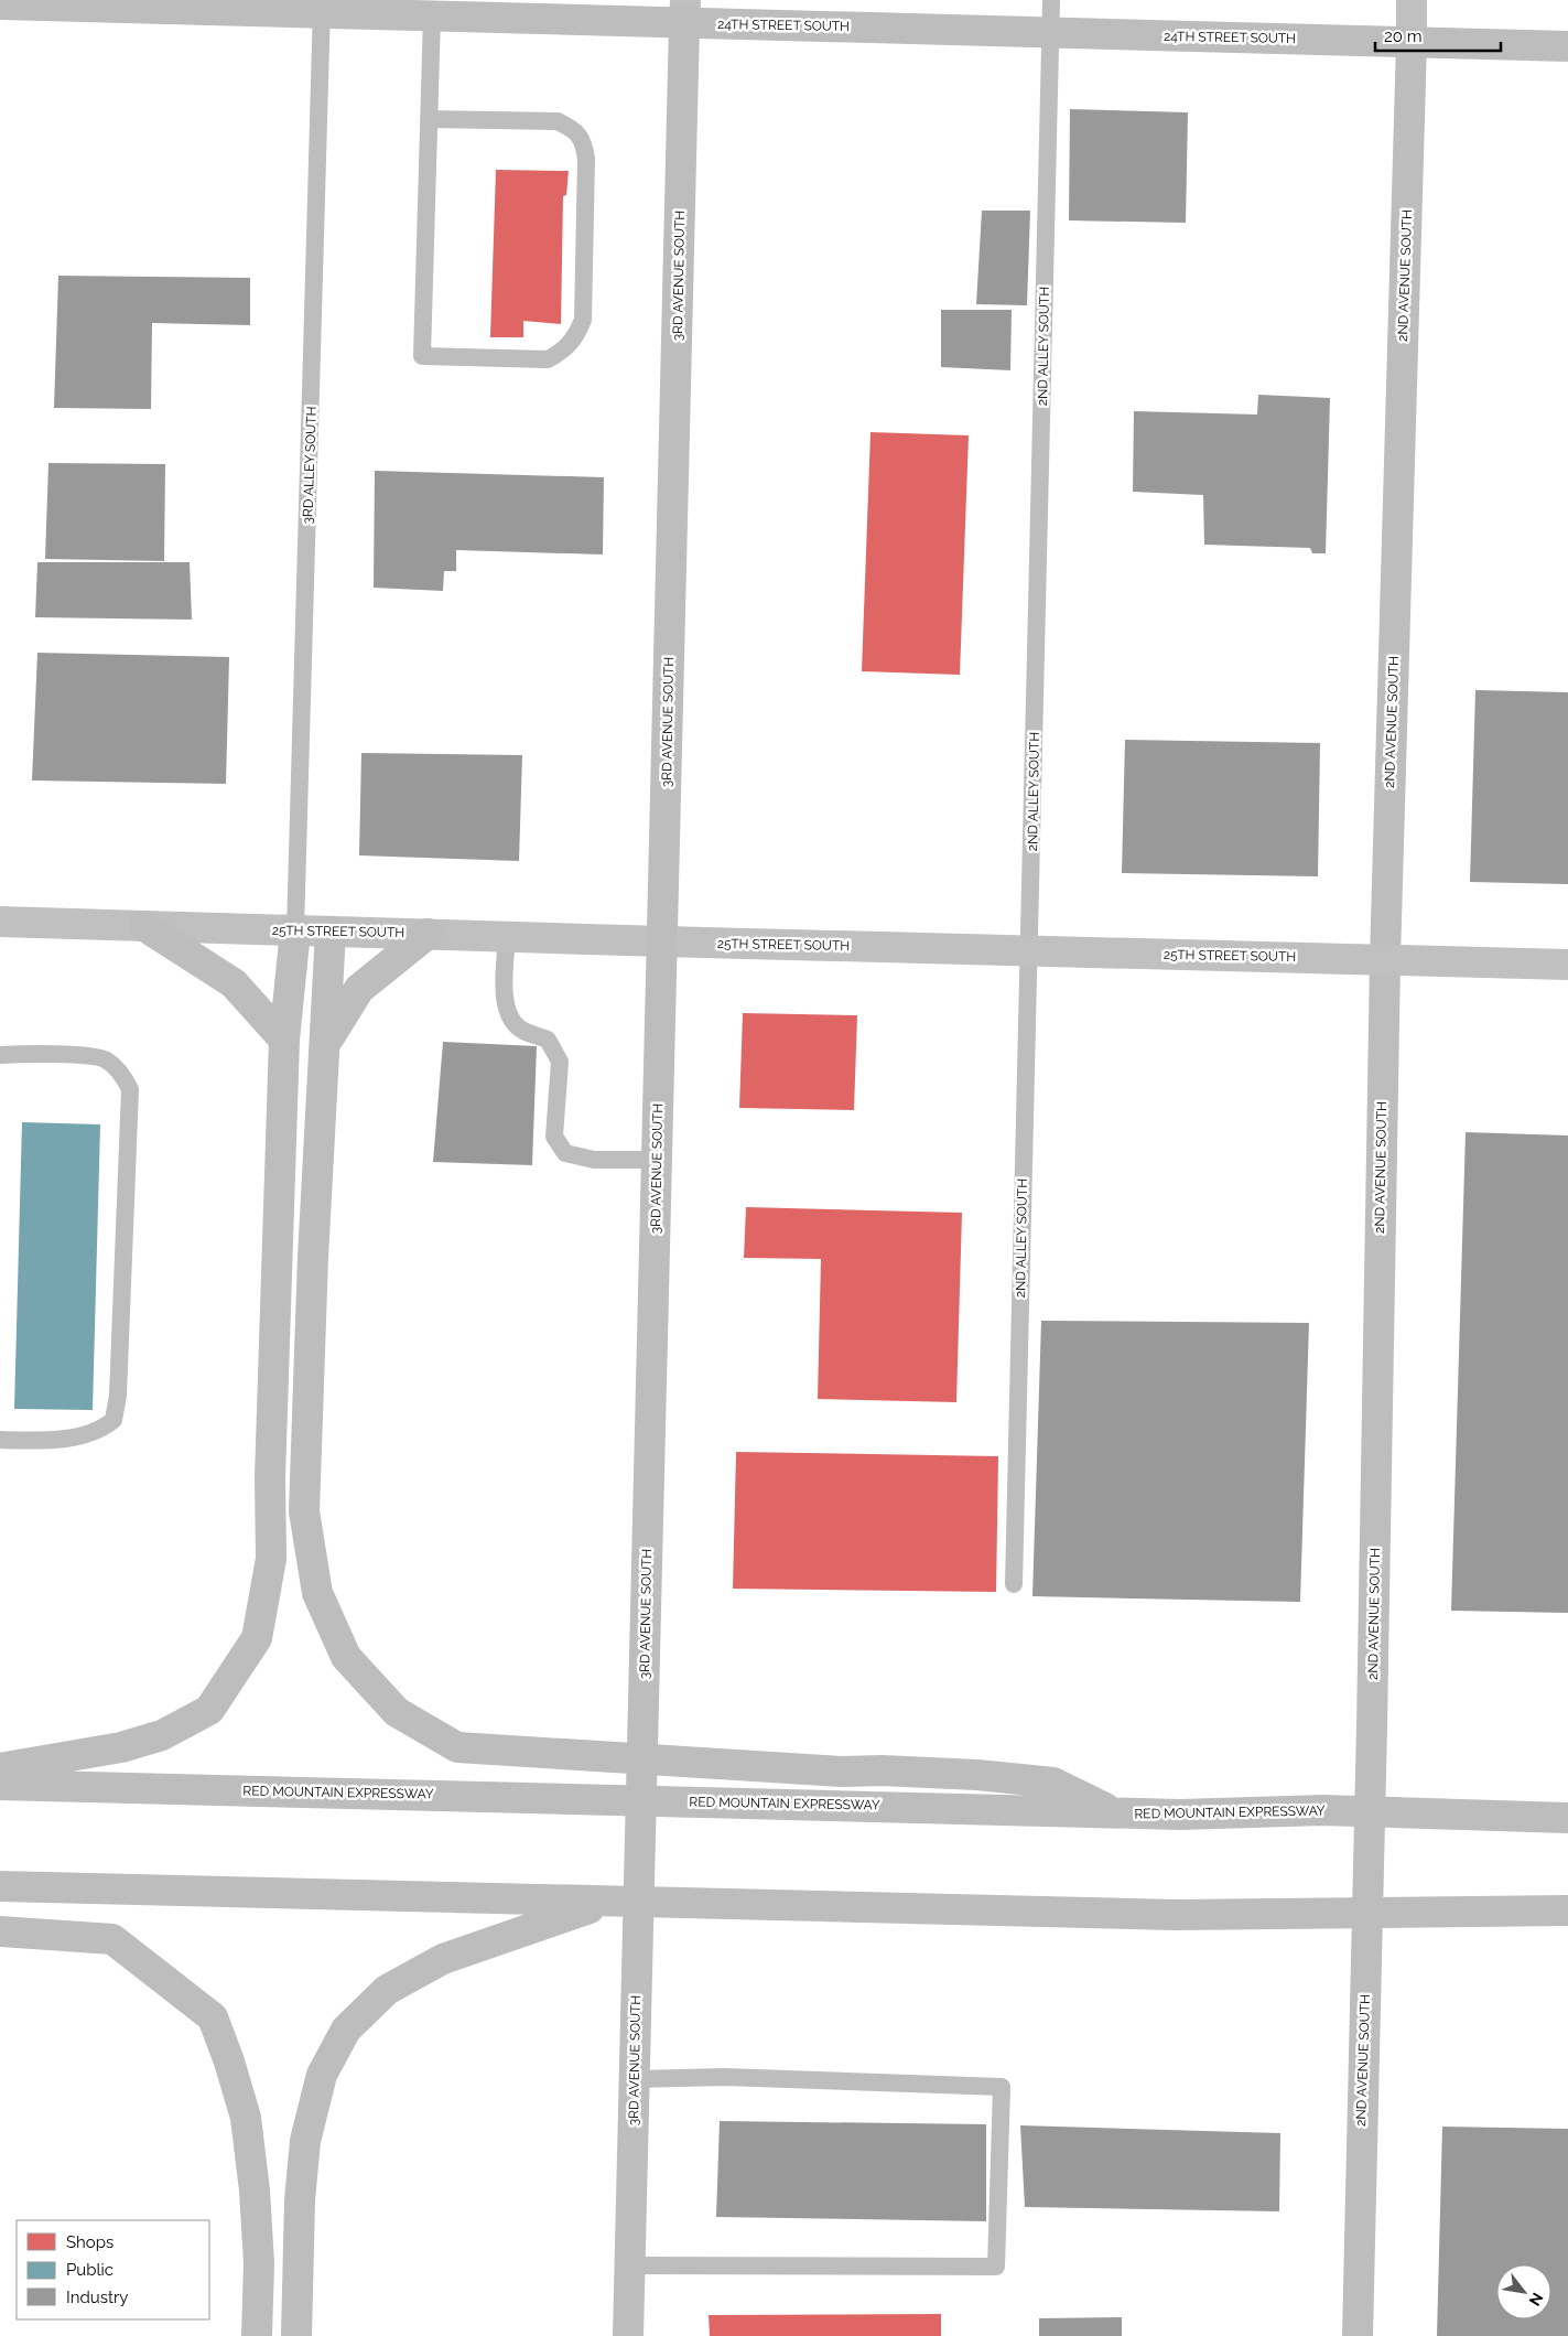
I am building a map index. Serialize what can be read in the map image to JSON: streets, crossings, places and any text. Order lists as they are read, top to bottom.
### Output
{
  "streets": {
    "main road": [
      "24TH STREET SOUTH",
      "3RD AVENUE SOUTH",
      "2ND AVENUE SOUTH",
      "RED MOUNTAIN EXPRESSWAY"
    ],
    "street": ["25TH STREET SOUTH"],
    "lane": ["2ND ALLEY SOUTH", "3RD ALLEY SOUTH"]
  },
  "crossings": [
    ["24TH STREET SOUTH", "3RD AVENUE SOUTH"],
    ["24TH STREET SOUTH", "2ND AVENUE SOUTH"],
    ["24TH STREET SOUTH", "2ND ALLEY SOUTH"],
    ["24TH STREET SOUTH", "3RD ALLEY SOUTH"],
    ["3RD AVENUE SOUTH", "25TH STREET SOUTH"],
    ["2ND AVENUE SOUTH", "25TH STREET SOUTH"],
    ["2ND ALLEY SOUTH", "25TH STREET SOUTH"],
    ["3RD ALLEY SOUTH", "25TH STREET SOUTH"]
  ],
  "legend": ["Shops", "Public", "Industry"],
  "scale_bar": "20 m",
  "north": "bottom right"
}
